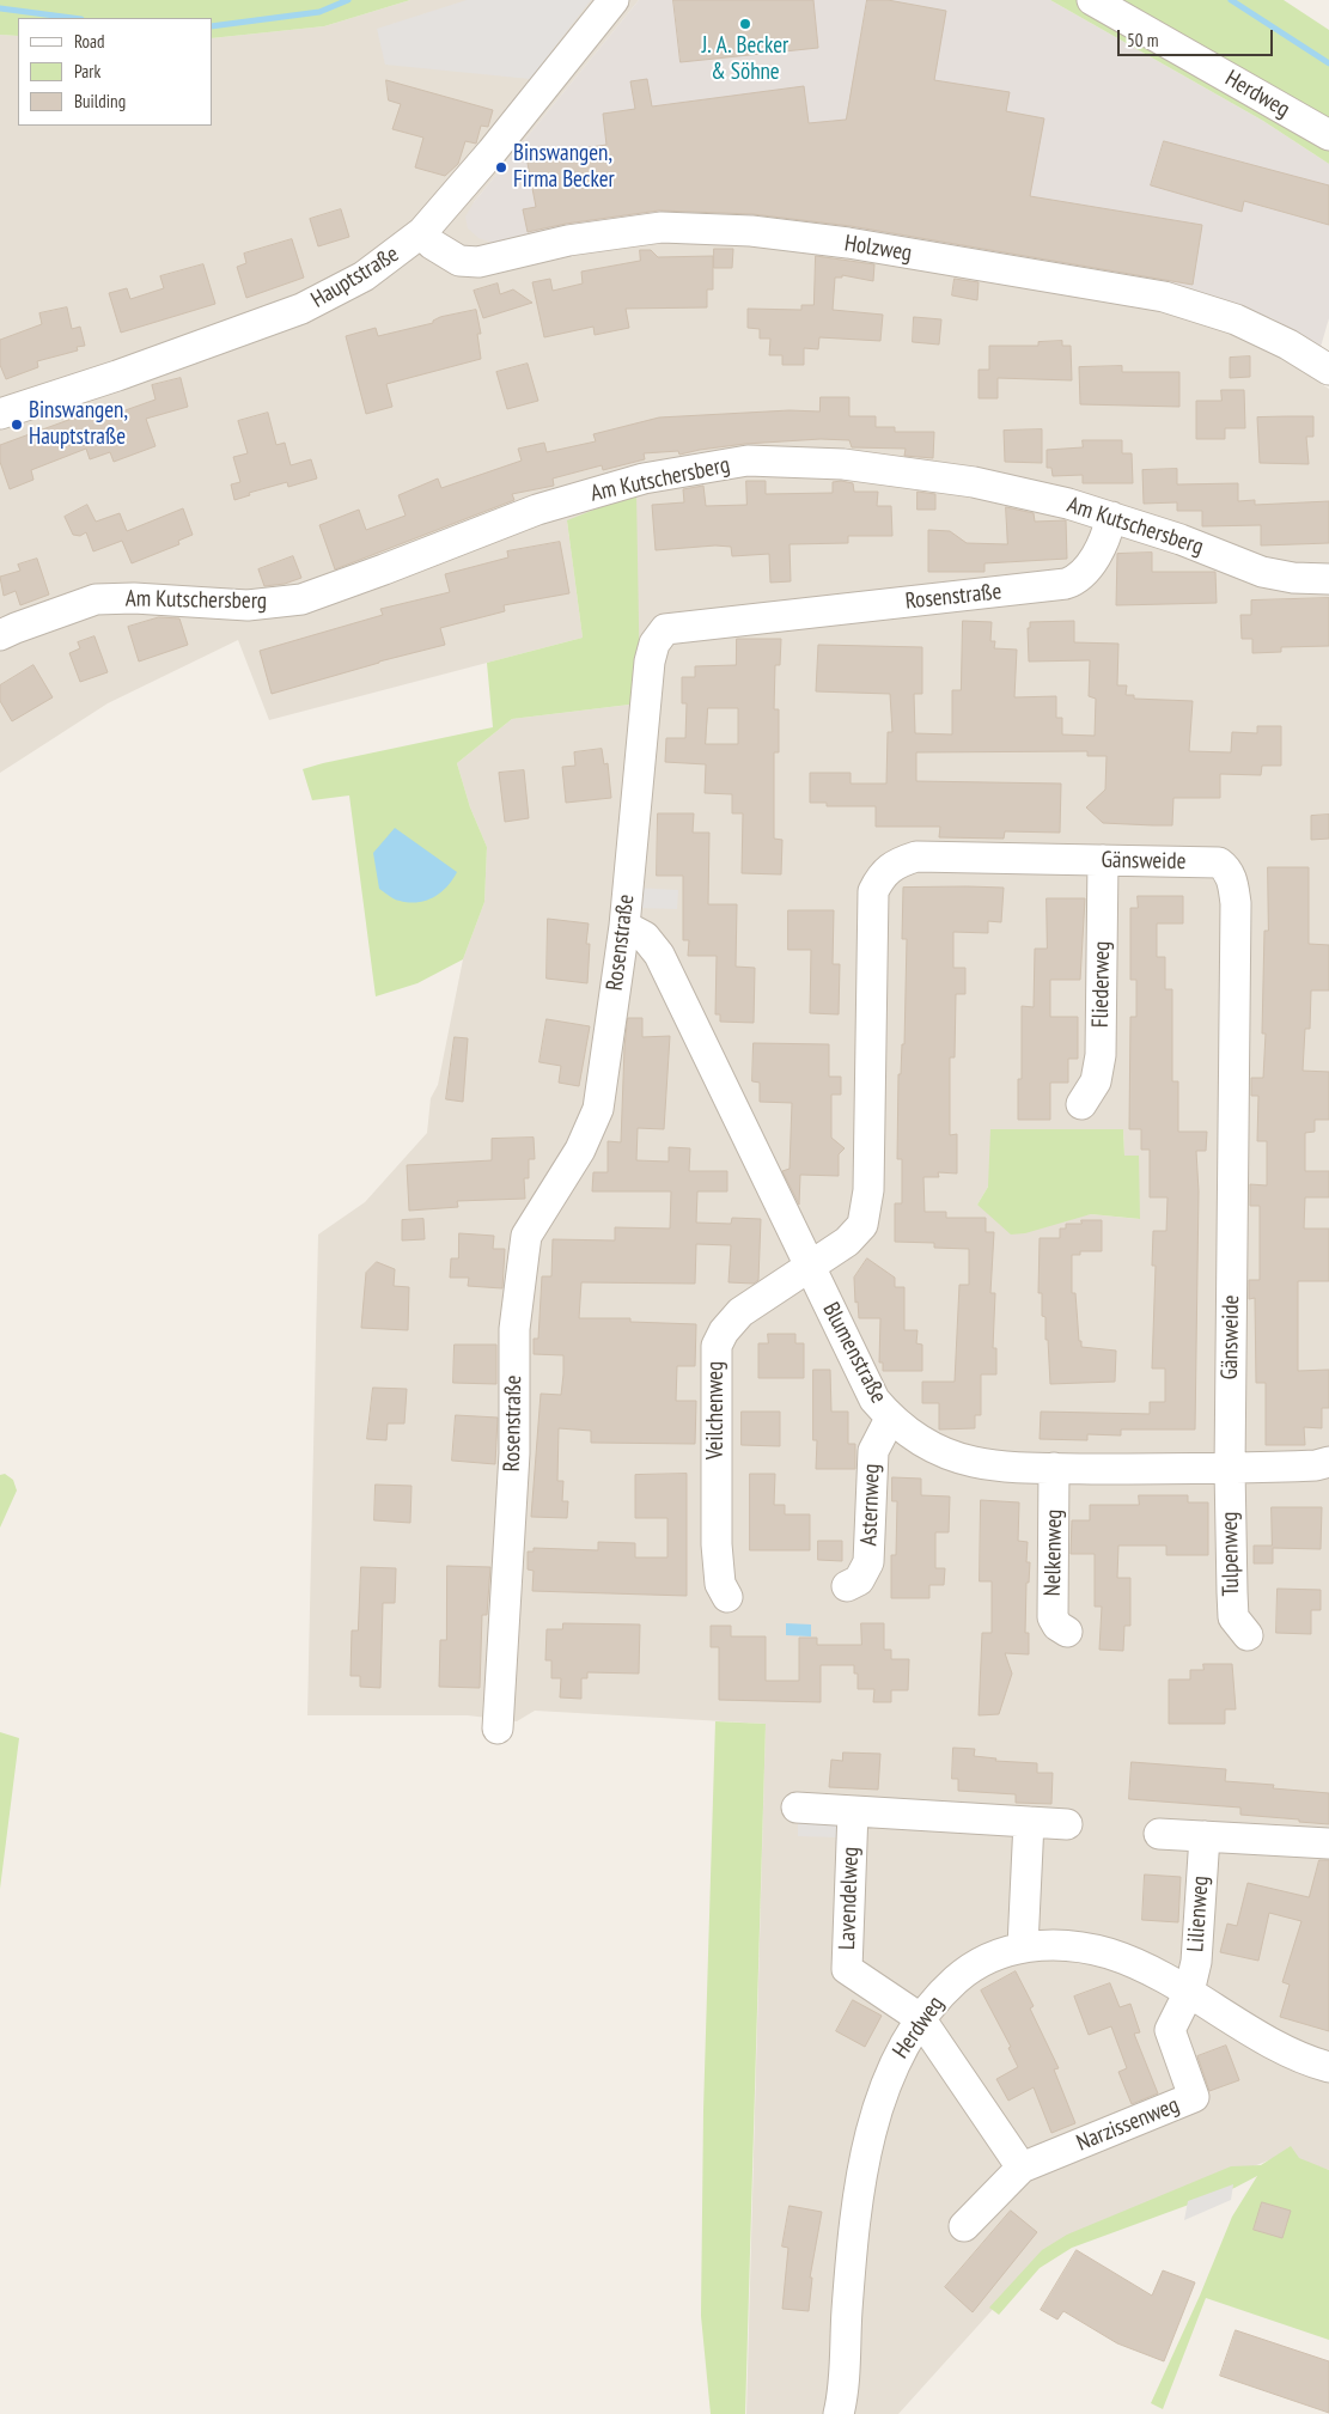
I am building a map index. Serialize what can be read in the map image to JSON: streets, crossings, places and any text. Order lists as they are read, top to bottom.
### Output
{
  "streets": {
    "street": [
      "Herdweg",
      "Holzweg",
      "Hauptstraße",
      "Am Kutschersberg",
      "Rosenstraße",
      "Gänsweide",
      "Fliederweg",
      "Blumenstraße",
      "Veilchenweg",
      "Asternweg",
      "Nelkenweg",
      "Tulpenweg",
      "Lavendelweg",
      "Lilienweg",
      "Narzissenweg"
    ]
  },
  "crossings": [
    ["Herdweg", "Lavendelweg"],
    ["Herdweg", "Lilienweg"],
    ["Herdweg", "Narzissenweg"],
    ["Holzweg", "Hauptstraße"],
    ["Am Kutschersberg", "Rosenstraße"],
    ["Rosenstraße", "Blumenstraße"],
    ["Gänsweide", "Fliederweg"],
    ["Gänsweide", "Blumenstraße"],
    ["Gänsweide", "Veilchenweg"],
    ["Gänsweide", "Tulpenweg"],
    ["Blumenstraße", "Veilchenweg"],
    ["Blumenstraße", "Asternweg"],
    ["Blumenstraße", "Nelkenweg"],
    ["Blumenstraße", "Tulpenweg"],
    ["Lilienweg", "Narzissenweg"]
  ],
  "places": ["J. A. Becker & Söhne", "Binswangen, Firma Becker", "Binswangen, Hauptstraße"],
  "legend": ["Road", "Park", "Building"],
  "scale_bar": "50 m"
}
